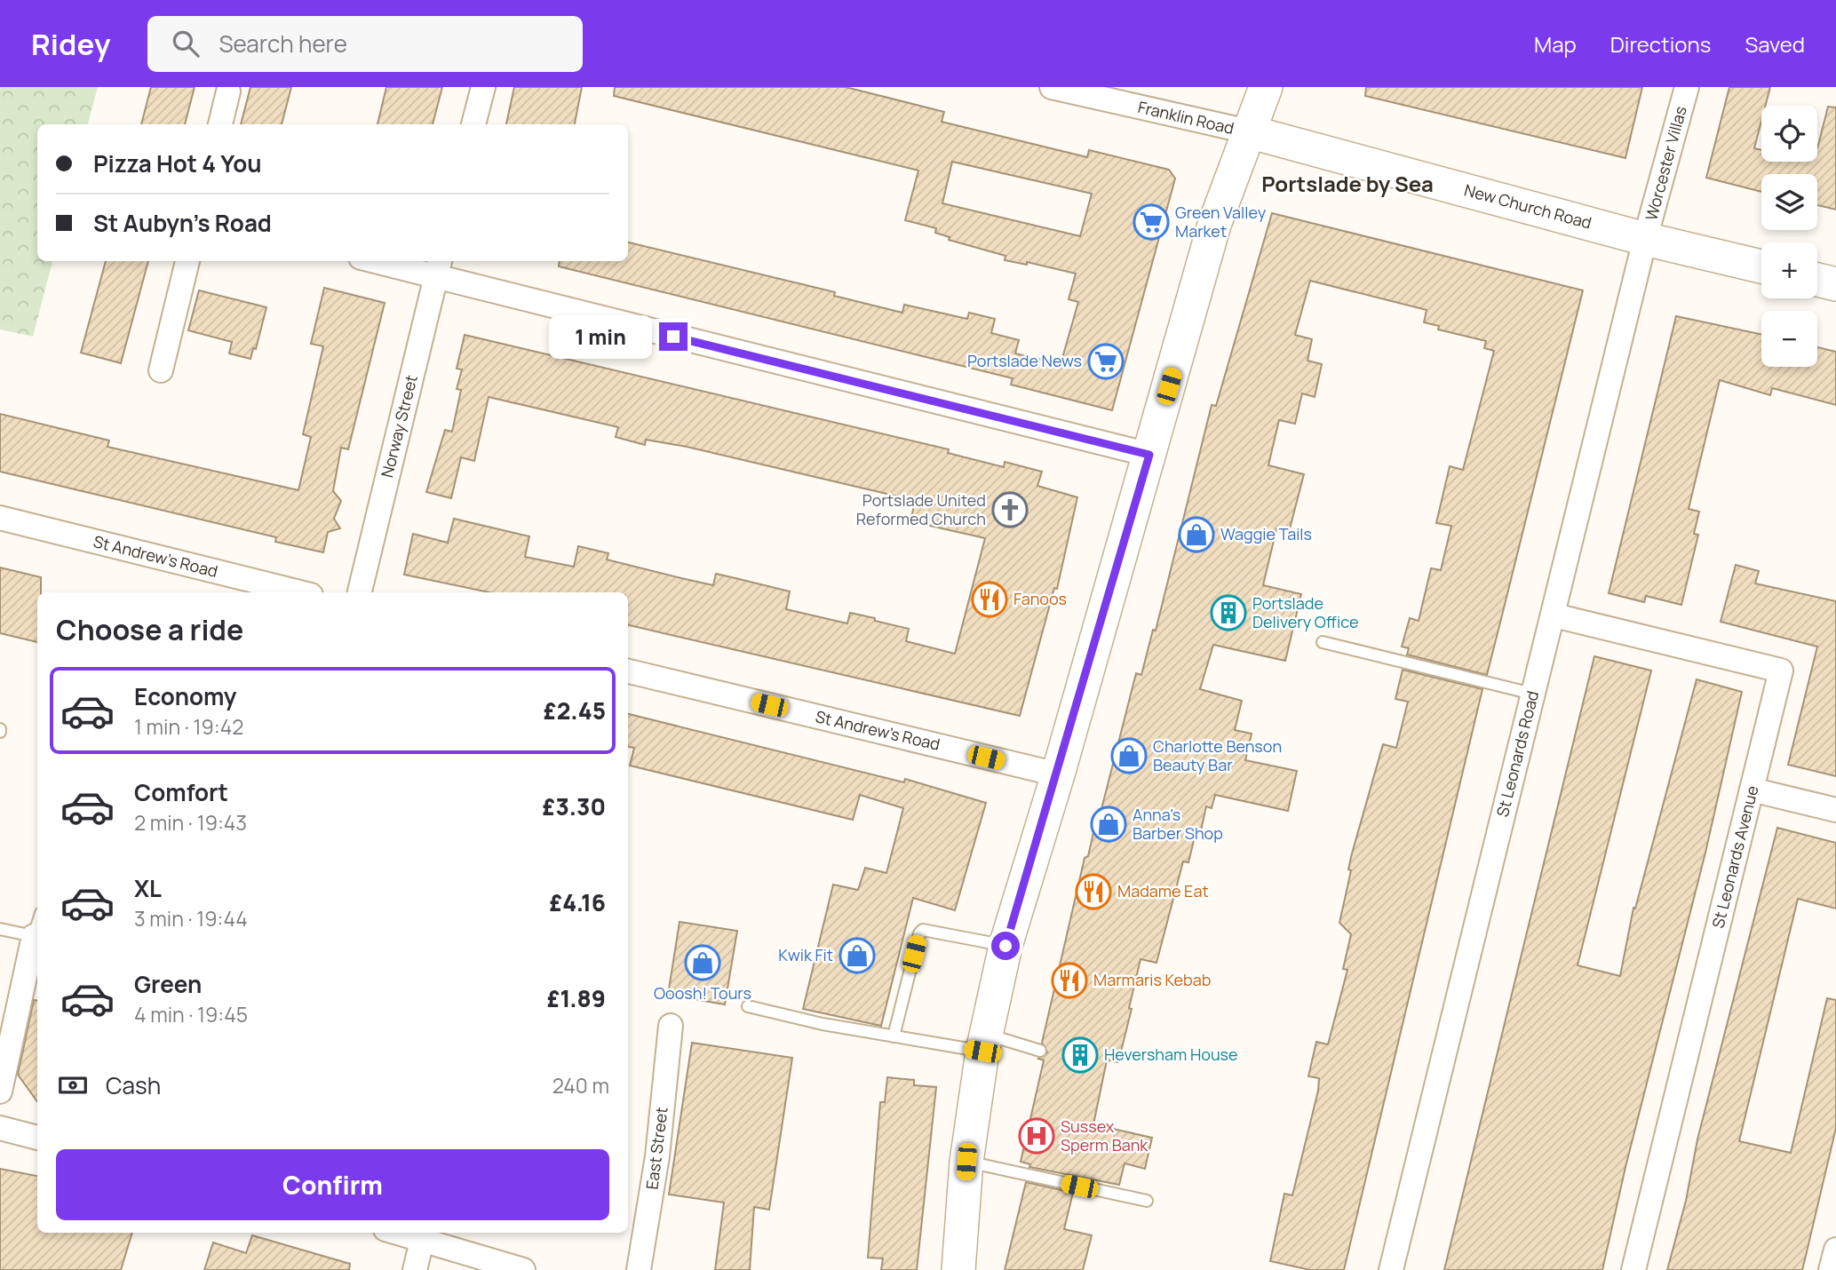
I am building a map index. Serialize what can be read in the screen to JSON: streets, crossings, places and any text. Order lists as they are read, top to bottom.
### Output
{
  "streets": {
    "main road": ["New Church Road"],
    "street": [
      "Franklin Road",
      "Worcester Villas",
      "Norway Street",
      "St Andrew's Road",
      "St Leonards Road",
      "St Leonards Avenue",
      "East Street"
    ]
  },
  "crossings": [
    ["Franklin Road", "New Church Road"],
    ["Worcester Villas", "New Church Road"],
    ["Worcester Villas", "St Leonards Road"],
    ["New Church Road", "St Leonards Road"],
    ["St Leonards Road", "St Leonards Avenue"]
  ],
  "districts": ["Portslade by Sea"],
  "places": {
    "supermarket": ["Green Valley Market", "Portslade News"],
    "church": ["Portslade United Reformed Church"],
    "shop": [
      "Waggie Tails",
      "Charlotte Benson Beauty Bar",
      "Anna's Barber Shop",
      "Kwik Fit",
      "Ooosh! Tours"
    ],
    "restaurant": ["Fanoos", "Madame Eat", "Marmaris Kebab"],
    "building": ["Portslade Delivery Office", "Heversham House"],
    "hospital": ["Sussex Sperm Bank"]
  },
  "page": {
    "header": "Ridey",
    "search": "Search here",
    "nav": ["Map", "Directions", "Saved"],
    "map_buttons": ["+", "−"],
    "banner": ["Pizza Hot 4 You", "St Aubyn's Road"],
    "bubble": "1 min",
    "heading": "Choose a ride",
    "list": [
      {
        "name": "Economy",
        "note": "1 min · 19:42",
        "value": "£2.45"
      },
      {
        "name": "Comfort",
        "note": "2 min · 19:43",
        "value": "£3.30"
      },
      {
        "name": "XL",
        "note": "3 min · 19:44",
        "value": "£4.16"
      },
      {
        "name": "Green",
        "note": "4 min · 19:45",
        "value": "£1.89"
      }
    ],
    "pay": ["Cash", "240 m"],
    "buttons": "Confirm"
  }
}
